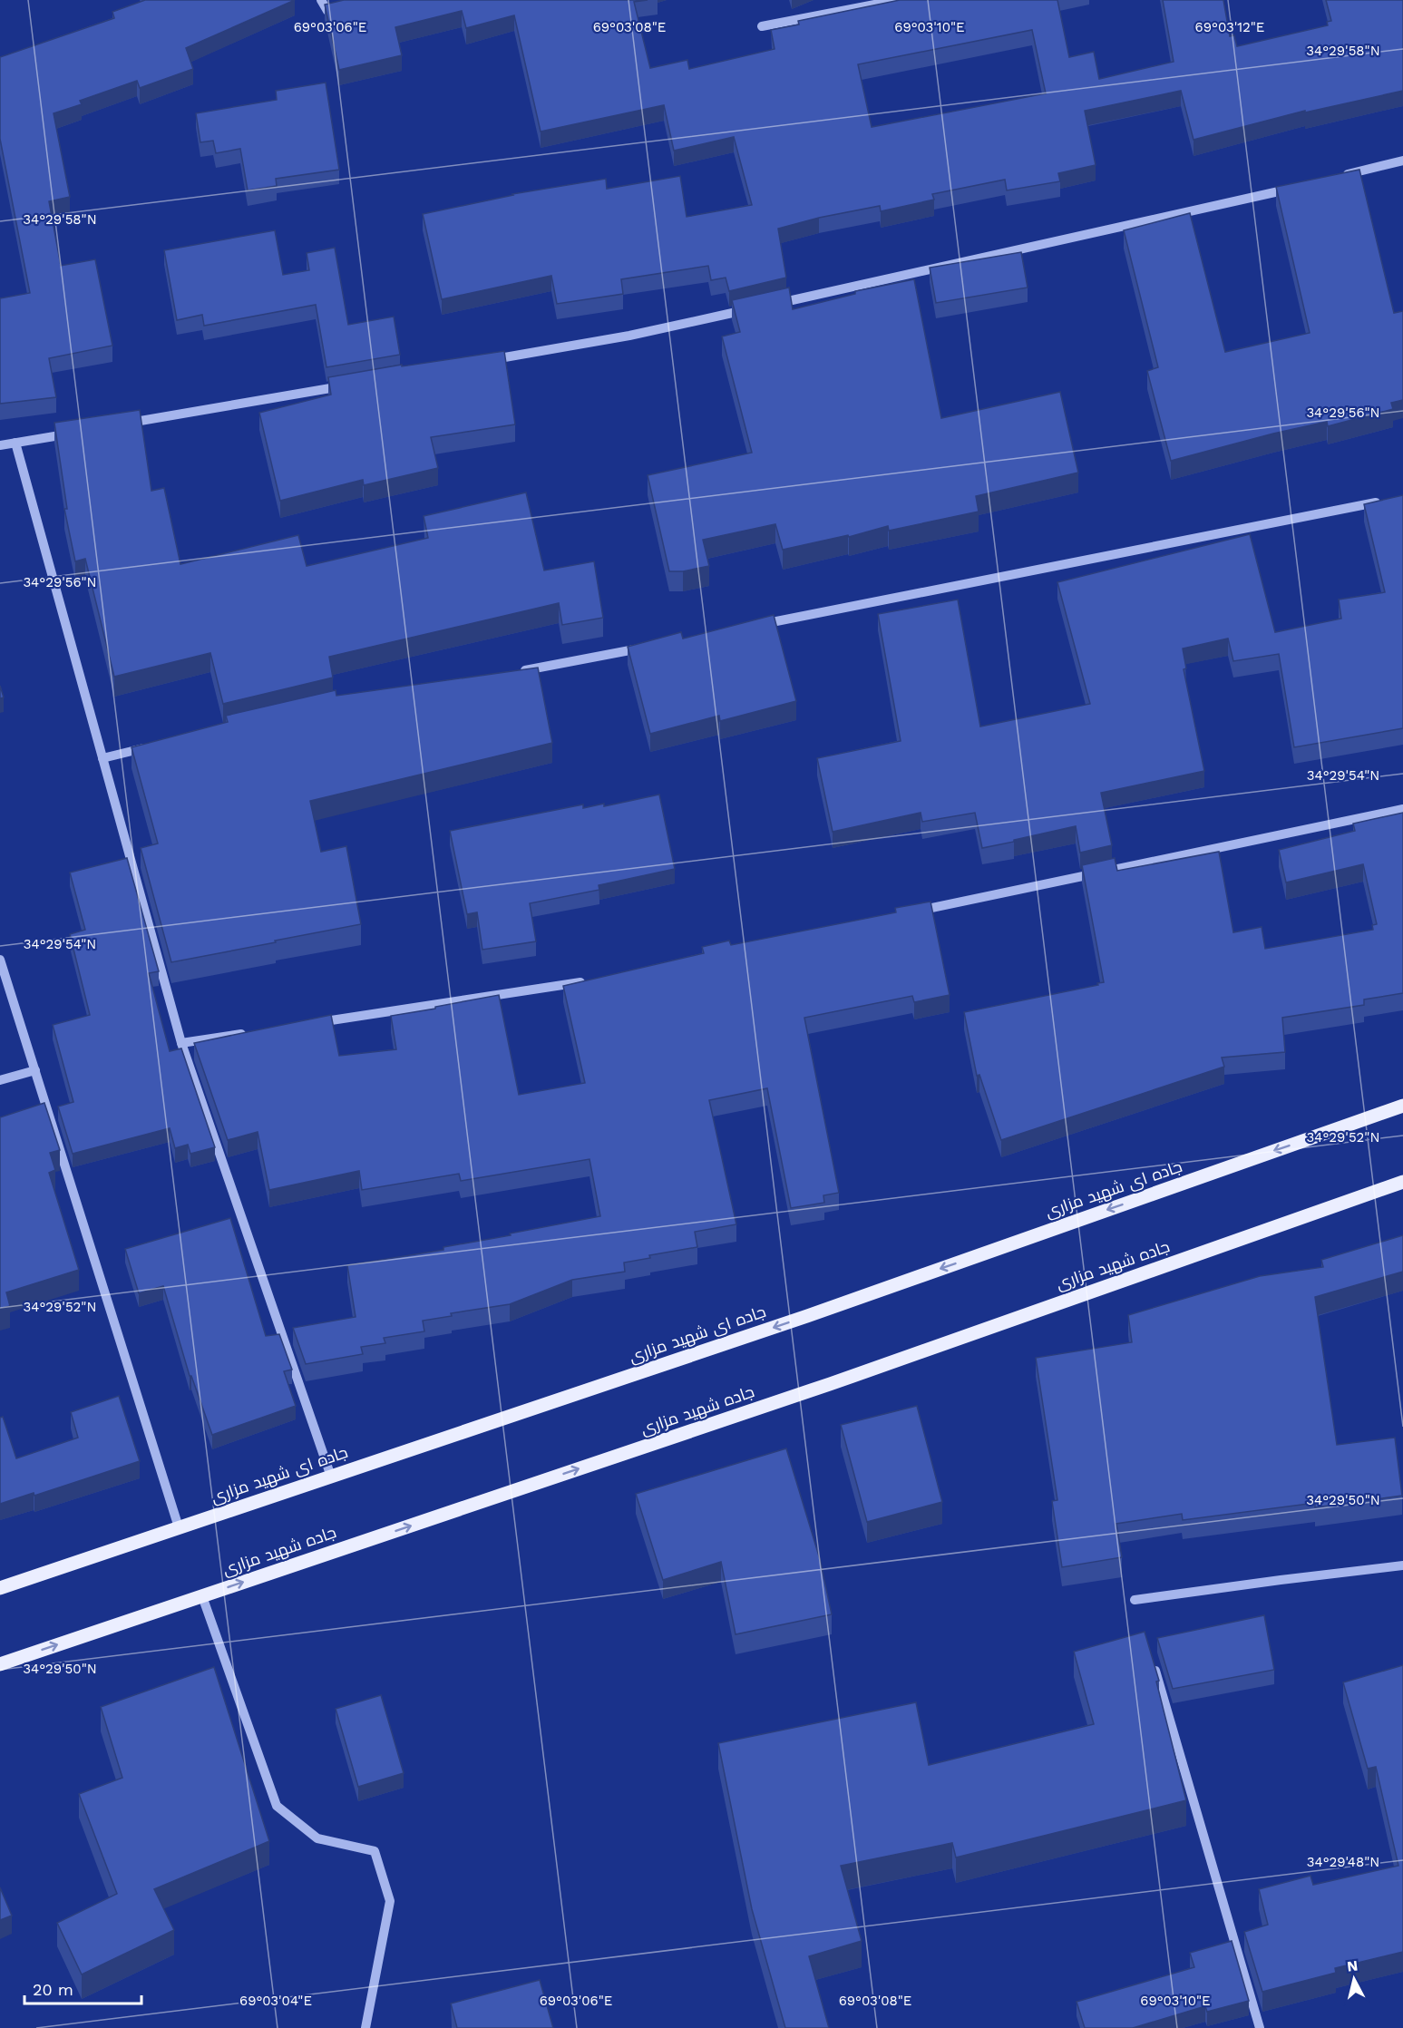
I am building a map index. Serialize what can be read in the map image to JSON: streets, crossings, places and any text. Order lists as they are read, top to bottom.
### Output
{
  "streets": {
    "main road": ["جاده ای شهید مزاری", "جاده شهید مزاری"]
  },
  "one_way": ["جاده ای شهید مزاری", "جاده شهید مزاری"],
  "scale_bar": "20 m",
  "north": "top",
  "coordinates": [
    "69°03'06\"E",
    "69°03'08\"E",
    "69°03'10\"E",
    "69°03'12\"E",
    "34°29'58\"N",
    "34°29'56\"N",
    "34°29'54\"N",
    "34°29'52\"N",
    "34°29'50\"N",
    "34°29'48\"N",
    "69°03'04\"E"
  ]
}
